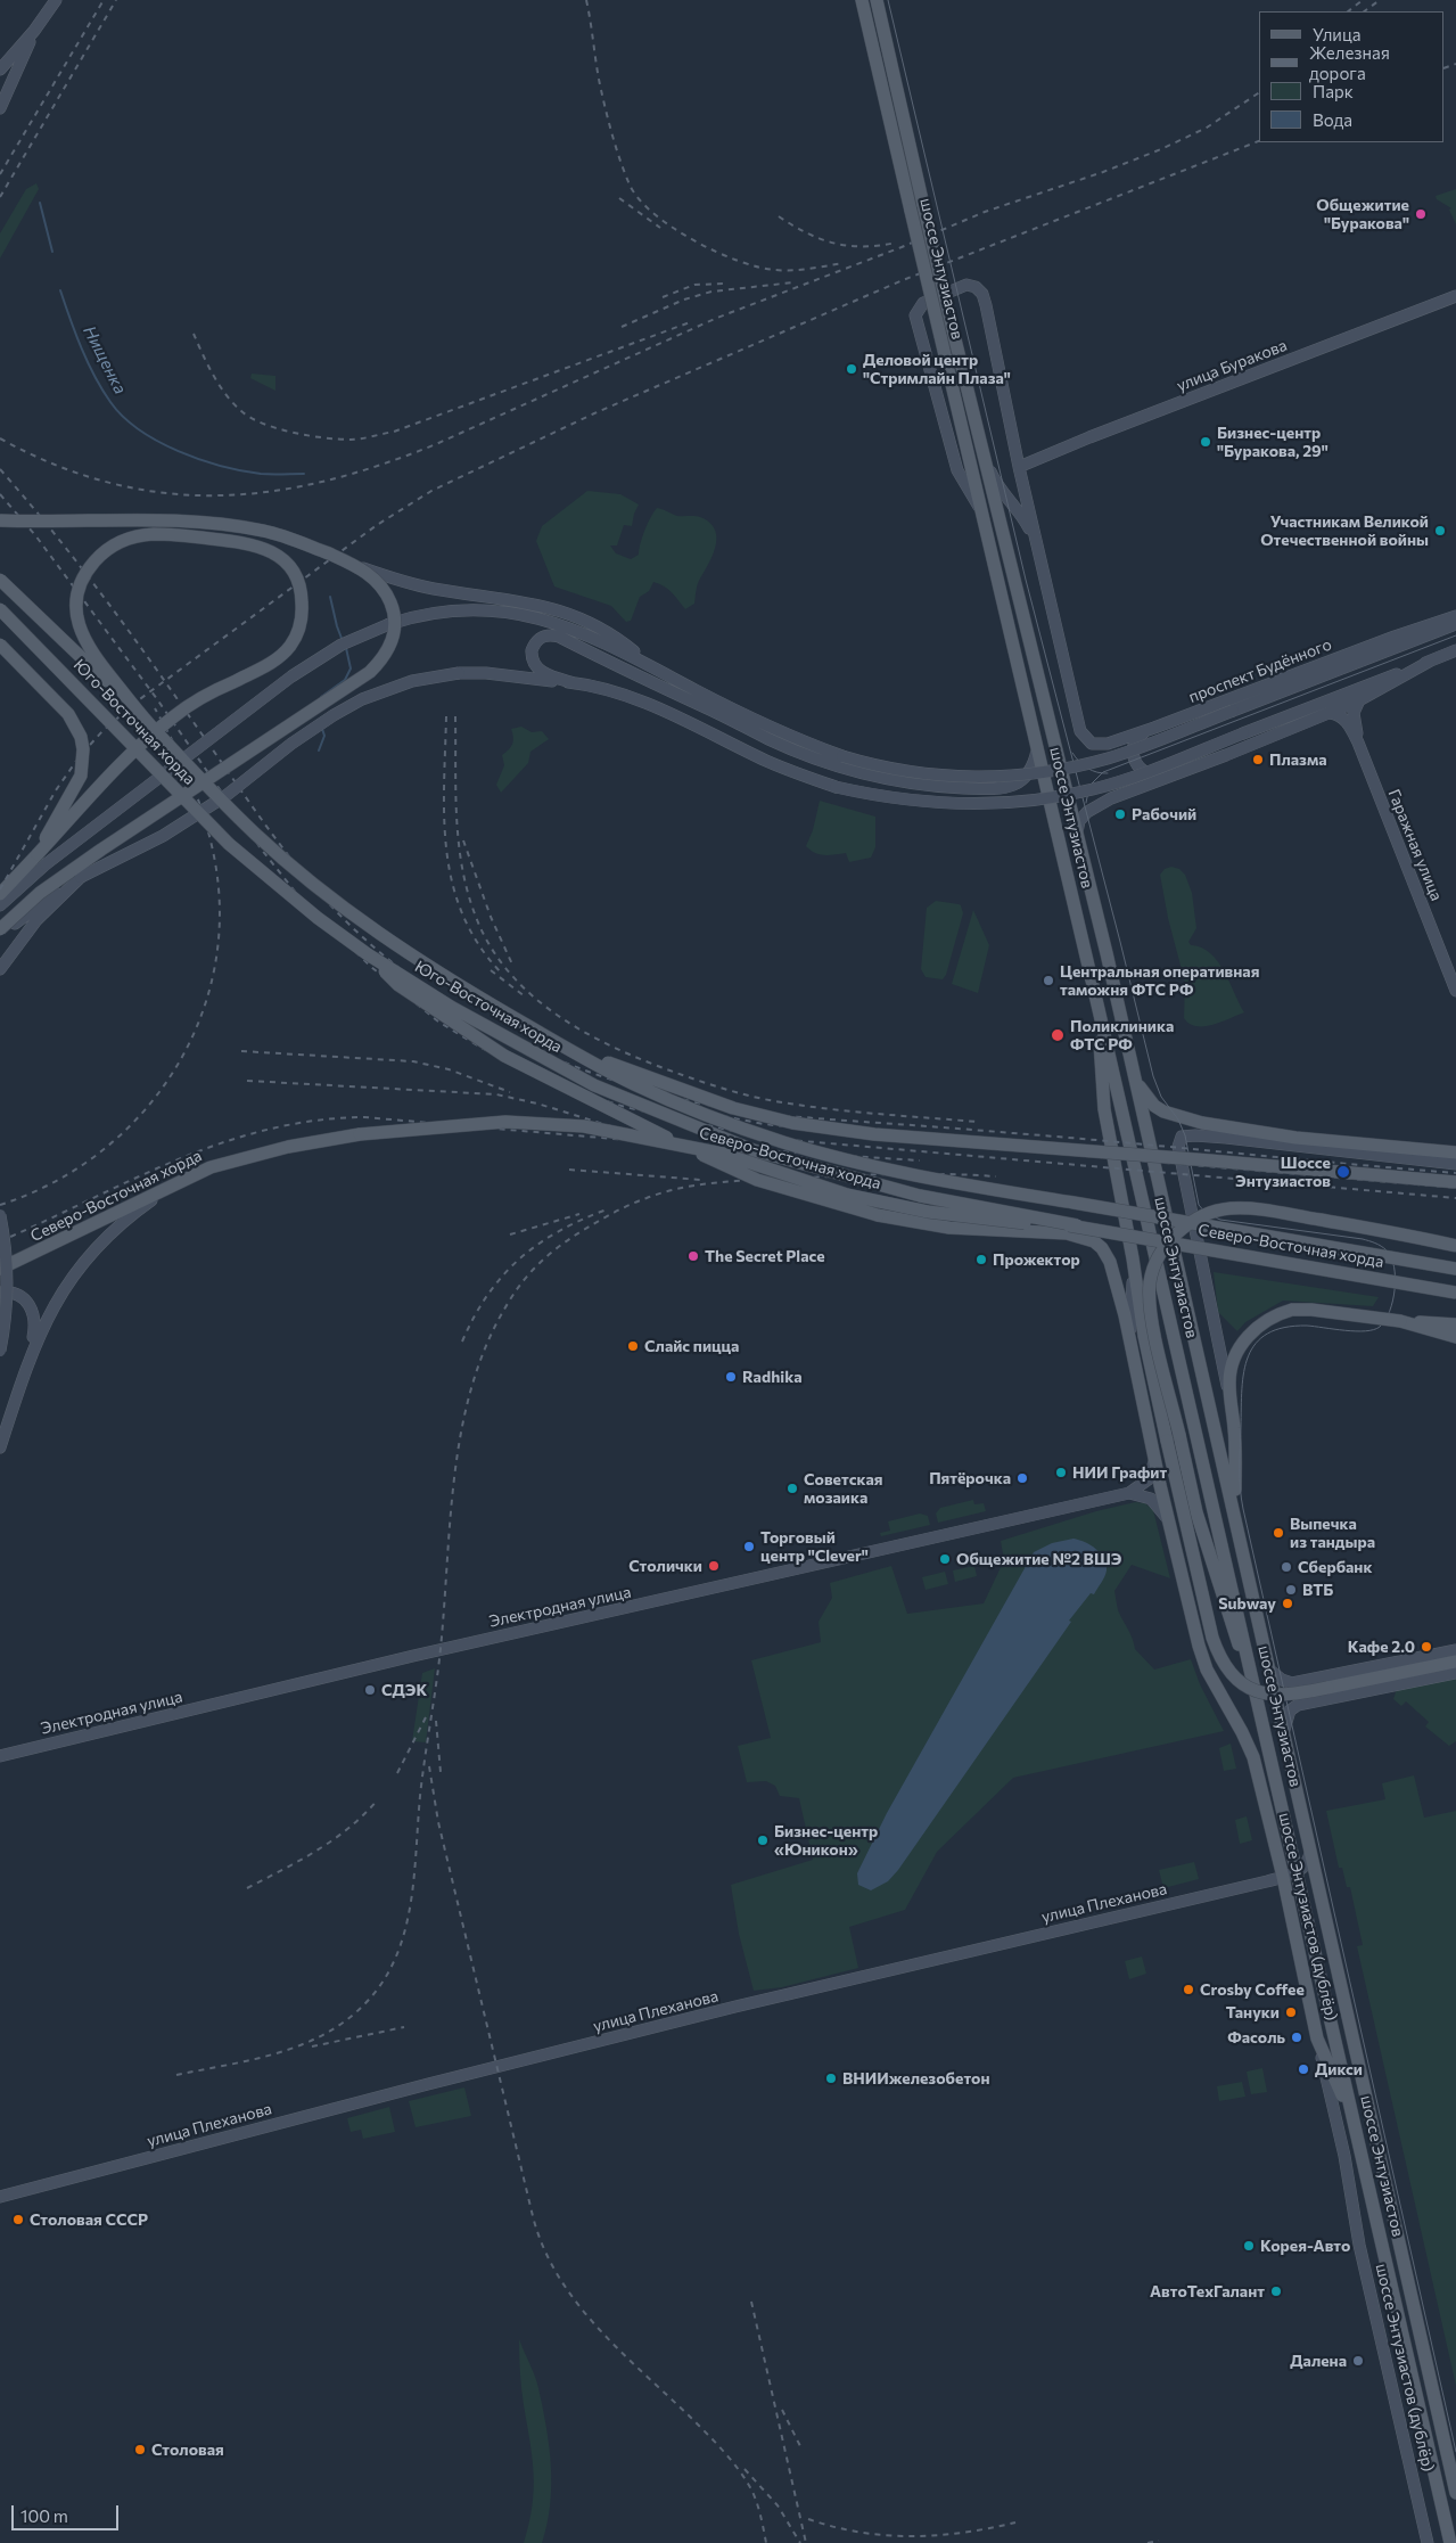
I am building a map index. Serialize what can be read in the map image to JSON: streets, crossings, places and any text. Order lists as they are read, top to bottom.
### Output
{
  "streets": {
    "main road": [
      "шоссе Энтузиастов",
      "улица Буракова",
      "проспект Будённого",
      "Юго-Восточная хорда",
      "Гаражная улица",
      "Северо-Восточная хорда",
      "Электродная улица",
      "улица Плеханова",
      "шоссе Энтузиастов (дублёр)"
    ]
  },
  "crossings": [
    ["шоссе Энтузиастов", "улица Плеханова"],
    ["шоссе Энтузиастов", "шоссе Энтузиастов (дублёр)"],
    ["Юго-Восточная хорда", "Северо-Восточная хорда"],
    ["Электродная улица", "шоссе Энтузиастов (дублёр)"],
    ["улица Плеханова", "шоссе Энтузиастов (дублёр)"]
  ],
  "water": ["Нищенка"],
  "places": [
    "Общежитие \"Буракова\"",
    "Деловой центр \"Стримлайн Плаза\"",
    "Бизнес-центр \"Буракова, 29\"",
    "Участникам Великой Отечественной войны",
    "Плазма",
    "Рабочий",
    "Центральная оперативная таможня ФТС РФ",
    "Поликлиника ФТС РФ",
    "Шоссе Энтузиастов",
    "The Secret Place",
    "Прожектор",
    "Слайс пицца",
    "Radhika",
    "НИИ Графит",
    "Пятёрочка",
    "Советская мозаика",
    "Выпечка из тандыра",
    "Торговый центр \"Clever\"",
    "Общежитие №2 ВШЭ",
    "Столички",
    "Сбербанк",
    "ВТБ",
    "Subway",
    "Кафе 2.0",
    "СДЭК",
    "Бизнес-центр «Юникон»",
    "Crosby Coffee",
    "Тануки",
    "Фасоль",
    "Дикси",
    "ВНИИжелезобетон",
    "Столовая СССР",
    "Корея-Авто",
    "АвтоТехГалант",
    "Далена",
    "Столовая"
  ],
  "legend": [
    "Улица",
    "Железная дорога",
    "Парк",
    "Вода"
  ],
  "scale_bar": "100 m"
}
